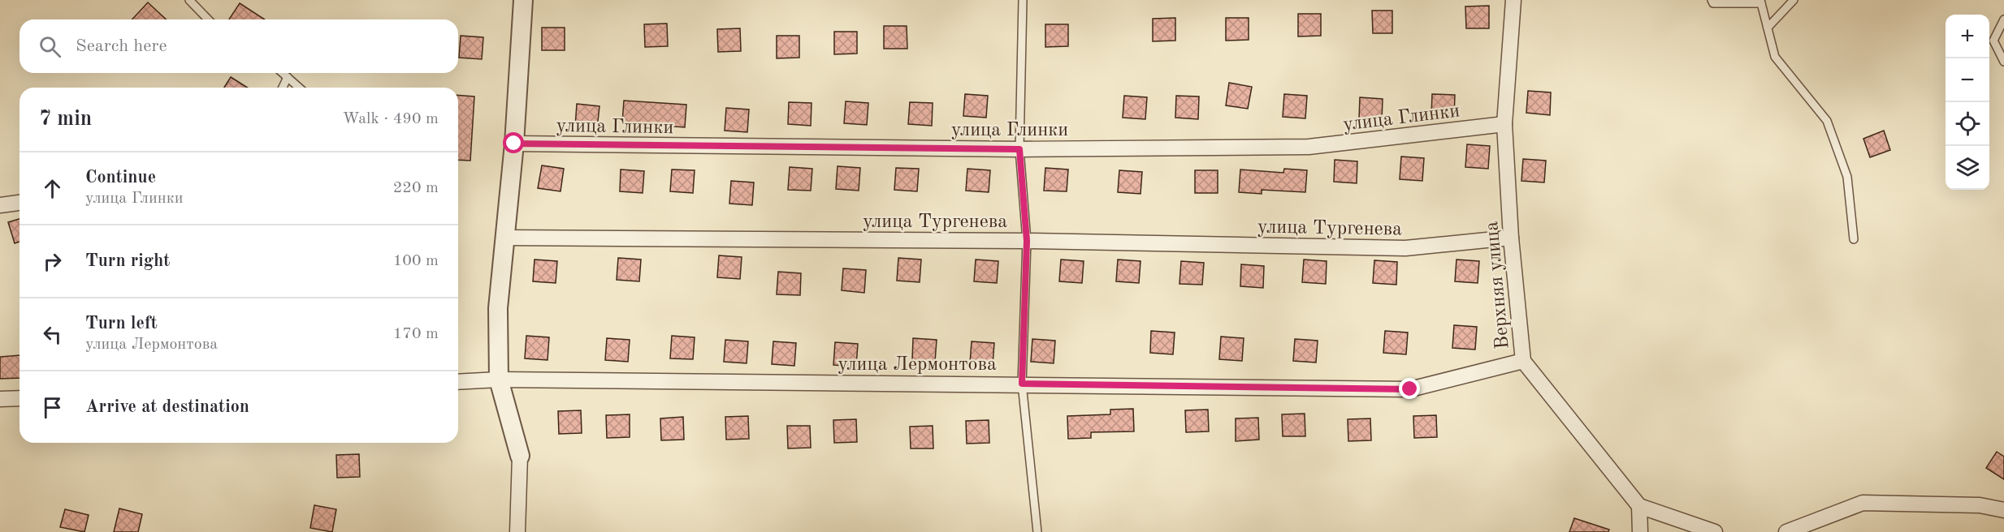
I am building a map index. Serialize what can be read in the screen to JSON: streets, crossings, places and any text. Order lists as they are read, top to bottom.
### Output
{
  "streets": {
    "street": [
      "улица Глинки",
      "улица Тургенева",
      "Верхняя улица",
      "улица Лермонтова"
    ]
  },
  "crossings": [
    ["улица Глинки", "Верхняя улица"],
    ["улица Тургенева", "Верхняя улица"],
    ["Верхняя улица", "улица Лермонтова"]
  ],
  "page": {
    "map_buttons": ["+", "−"],
    "search": "Search here",
    "heading": ["7 min", "Walk · 490 m"],
    "list": [
      ["Continue", "улица Глинки", "220 m"],
      ["Turn right", "100 m"],
      ["Turn left", "улица Лермонтова", "170 m"],
      "Arrive at destination"
    ]
  }
}
